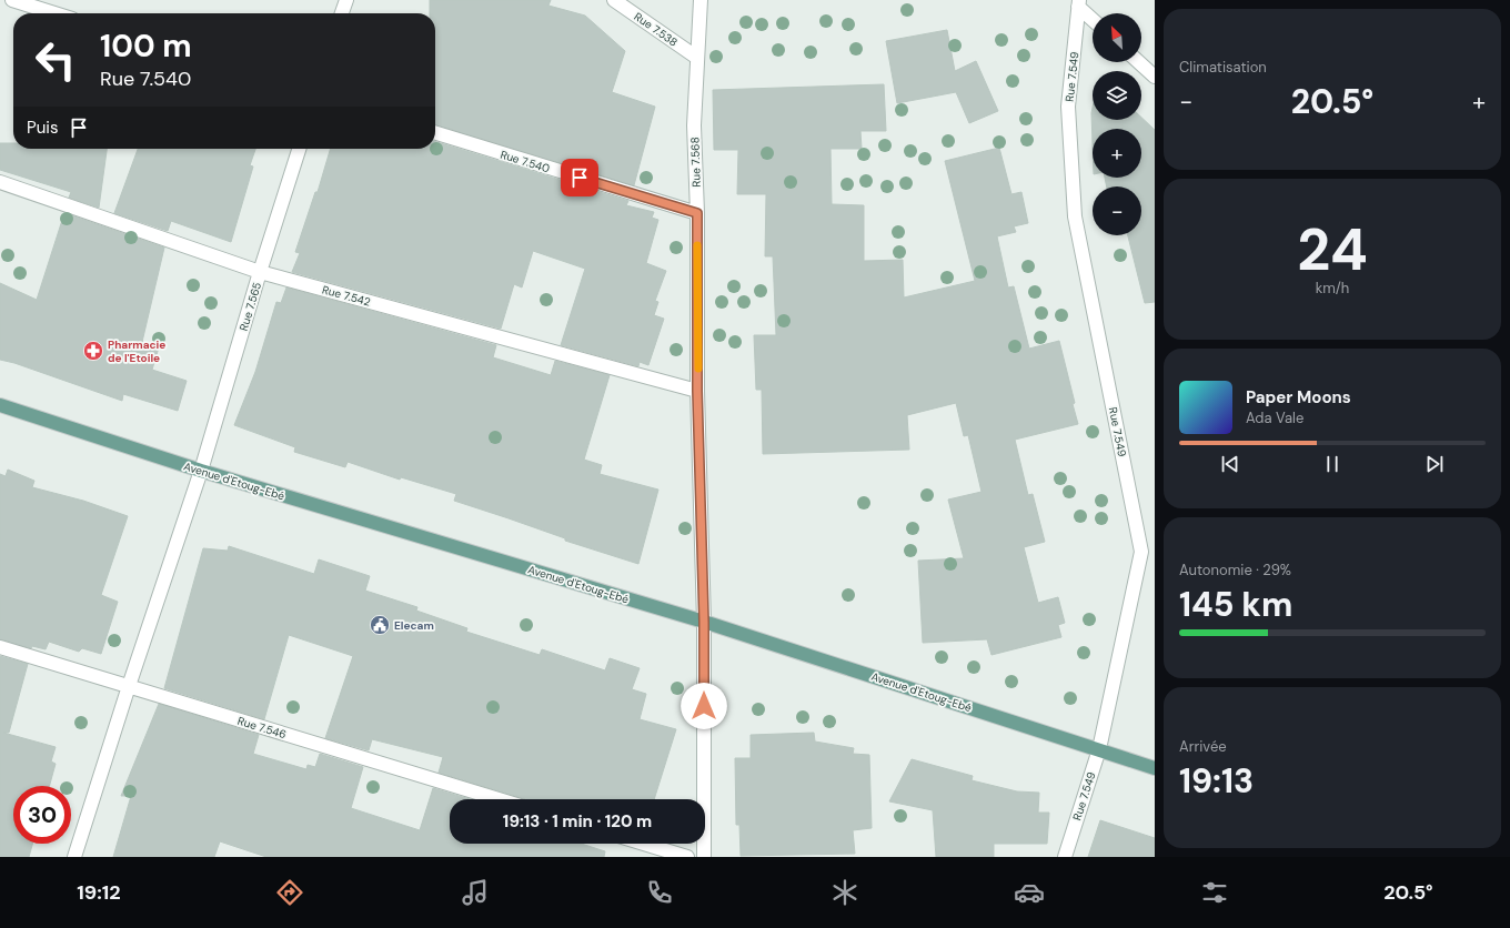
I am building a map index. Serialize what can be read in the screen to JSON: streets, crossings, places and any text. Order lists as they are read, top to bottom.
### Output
{
  "streets": {
    "main road": ["Avenue d'Etoug-Ebé"],
    "street": [
      "Rue 7.538",
      "Rue 7.549",
      "Rue 7.540",
      "Rue 7.568",
      "Rue 7.542",
      "Rue 7.565",
      "Rue 7.546"
    ]
  },
  "crossings": [
    ["Rue 7.538", "Rue 7.568"],
    ["Rue 7.549", "Avenue d'Etoug-Ebé"],
    ["Rue 7.540", "Rue 7.568"],
    ["Rue 7.568", "Rue 7.542"],
    ["Rue 7.568", "Avenue d'Etoug-Ebé"],
    ["Rue 7.542", "Rue 7.565"],
    ["Rue 7.565", "Avenue d'Etoug-Ebé"],
    ["Rue 7.565", "Rue 7.546"]
  ],
  "places": {
    "pharmacy": ["Pharmacie de l'Etoile"],
    "public building": ["Elecam"]
  },
  "north": "top left",
  "page": {
    "tile": [
      "Climatisation",
      ["24", "km/h"],
      ["Autonomie · 29%", "145 km"],
      ["Arrivée", "19:13"]
    ],
    "map_buttons": ["+", "−"],
    "turn": ["100 m", "Rue 7.540"],
    "heat": ["−", "20.5°", "+"],
    "then": "Puis",
    "song": ["Paper Moons", "Ada Vale"],
    "limit": "30",
    "trip": "19:13 · 1 min · 120 m",
    "tabs": ["19:12", "20.5°"]
  }
}
